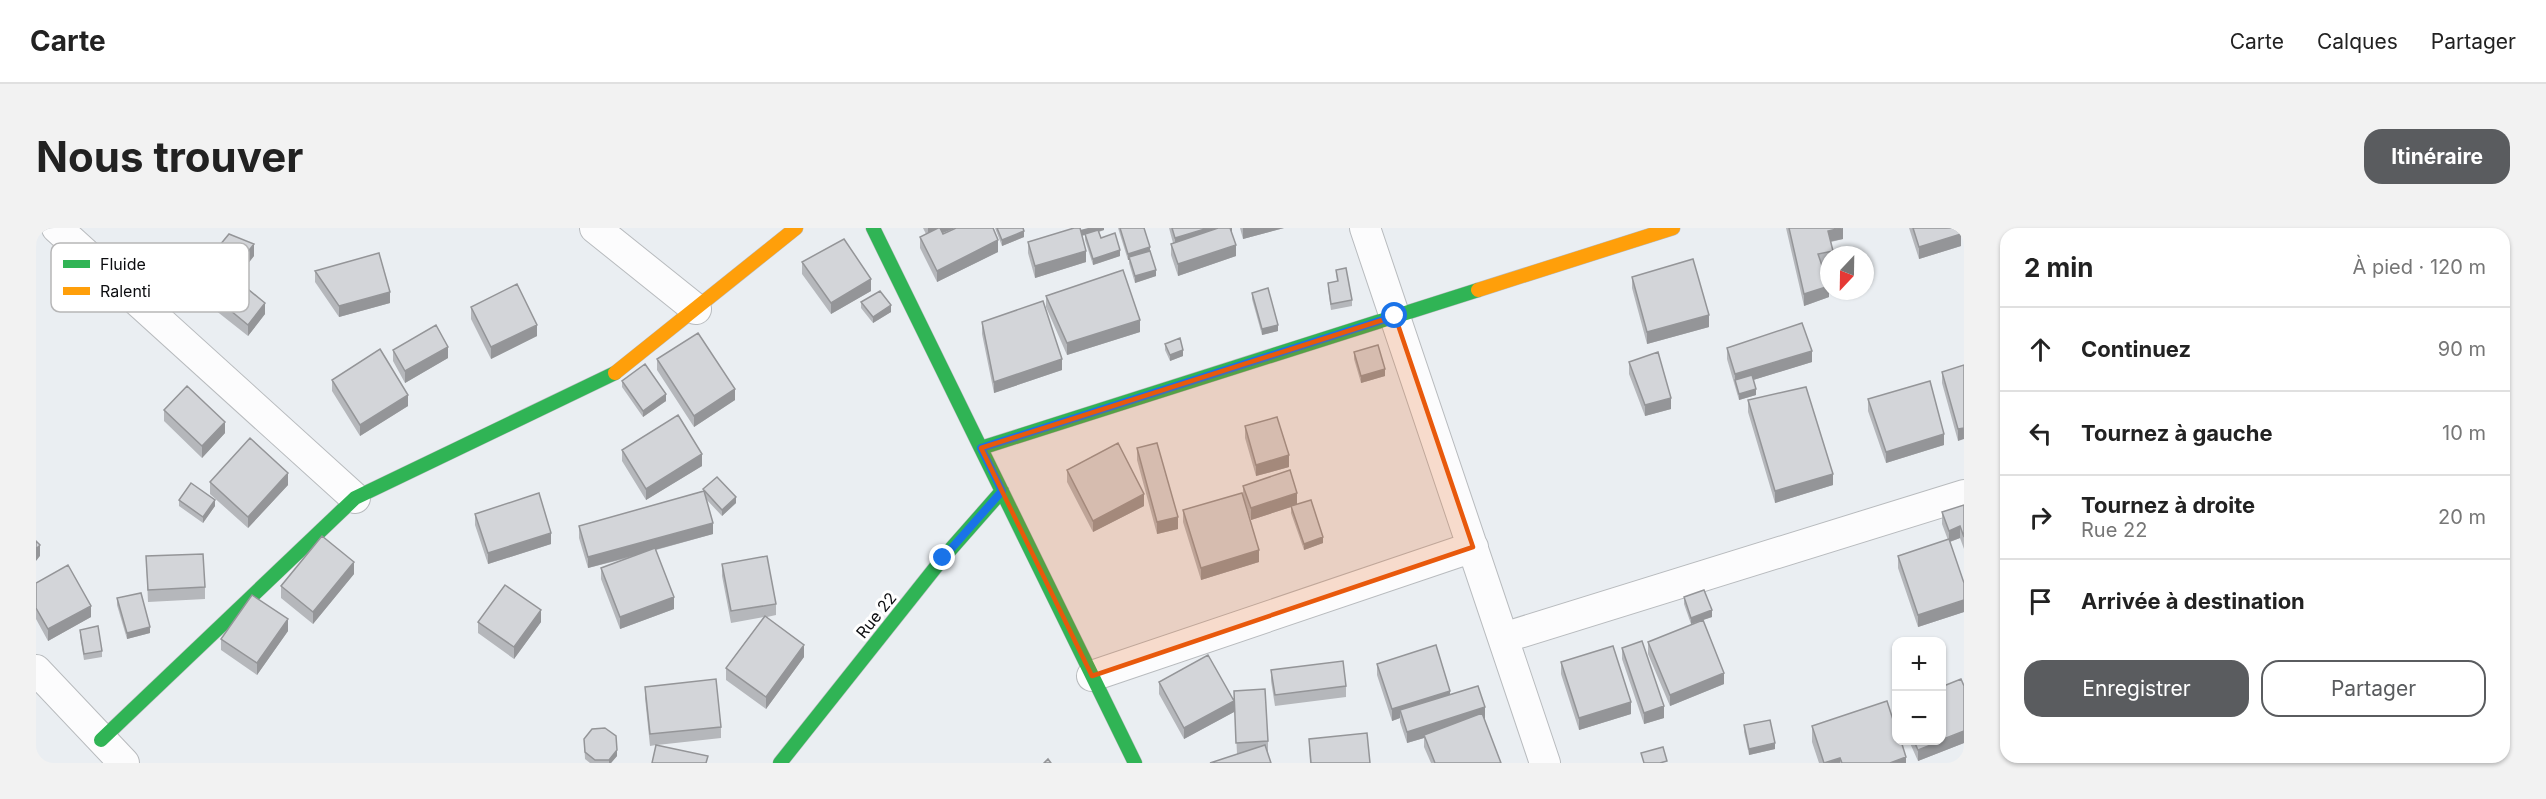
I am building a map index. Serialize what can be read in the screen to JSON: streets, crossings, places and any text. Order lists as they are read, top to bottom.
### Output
{
  "streets": {
    "street": ["Rue 22"]
  },
  "legend": ["Fluide", "Ralenti"],
  "north": "bottom",
  "page": {
    "header": "Carte",
    "nav": ["Carte", "Calques", "Partager"],
    "buttons": [
      "Itinéraire",
      ["Enregistrer", "Partager"]
    ],
    "title": "Nous trouver",
    "heading": ["2 min", "À pied · 120 m"],
    "list": [
      ["Continuez", "90 m"],
      ["Tournez à gauche", "10 m"],
      ["Tournez à droite", "Rue 22", "20 m"],
      "Arrivée à destination"
    ],
    "map_buttons": ["+", "−"]
  }
}
